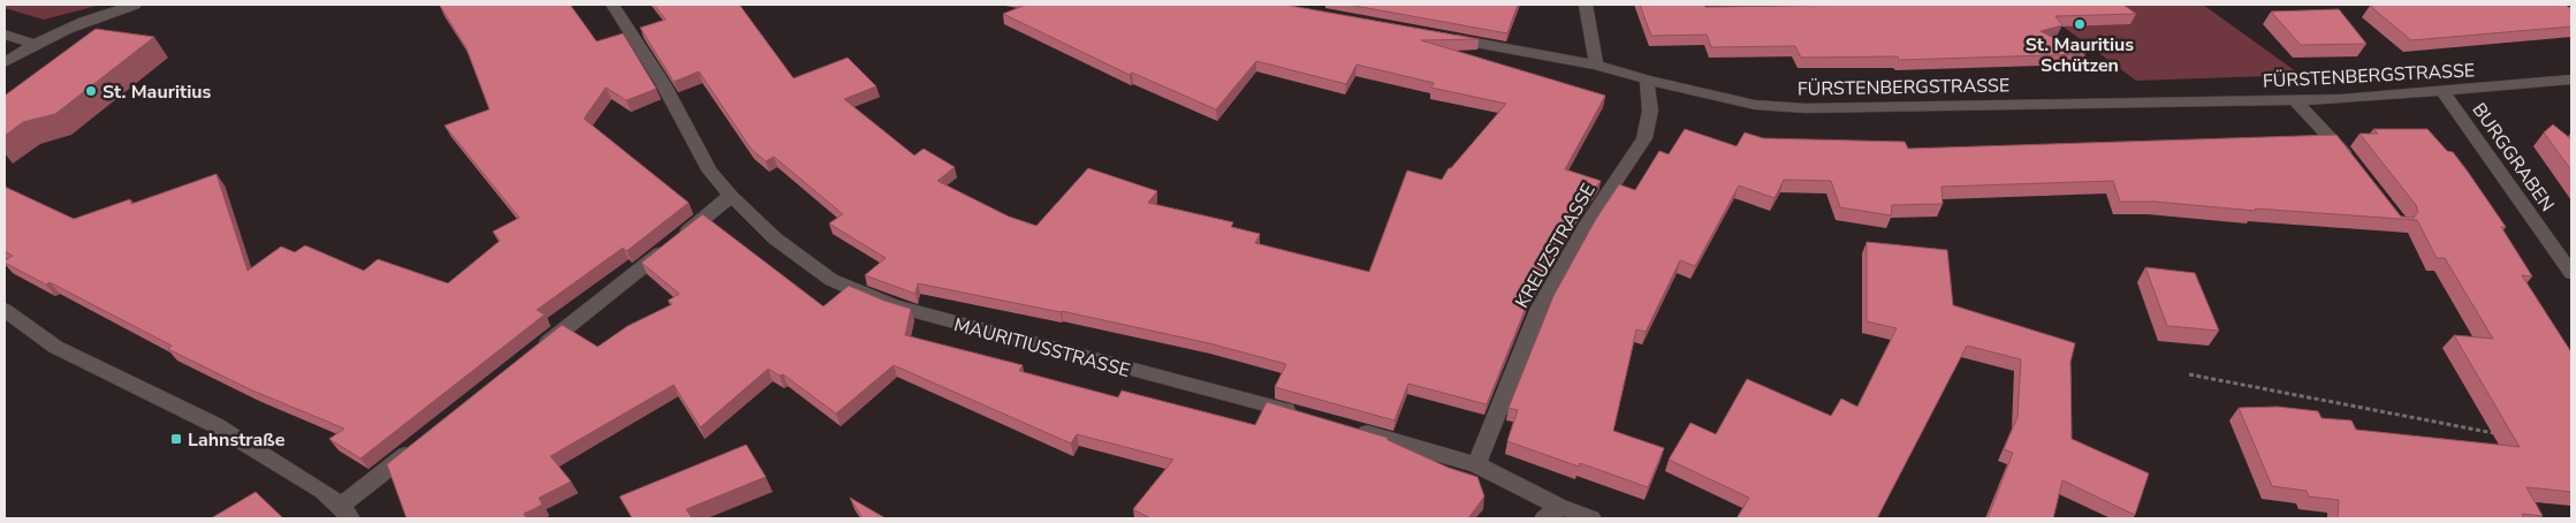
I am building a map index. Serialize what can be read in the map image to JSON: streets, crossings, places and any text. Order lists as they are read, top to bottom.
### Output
{
  "streets": {
    "street": [
      "FÜRSTENBERGSTRASSE",
      "BURGGRABEN",
      "KREUZSTRASSE",
      "MAURITIUSSTRASSE"
    ]
  },
  "crossings": [
    ["FÜRSTENBERGSTRASSE", "BURGGRABEN"],
    ["FÜRSTENBERGSTRASSE", "KREUZSTRASSE"]
  ],
  "places": {
    "other": ["St. Mauritius Schützen", "St. Mauritius"],
    "transit": ["Lahnstraße"]
  }
}
